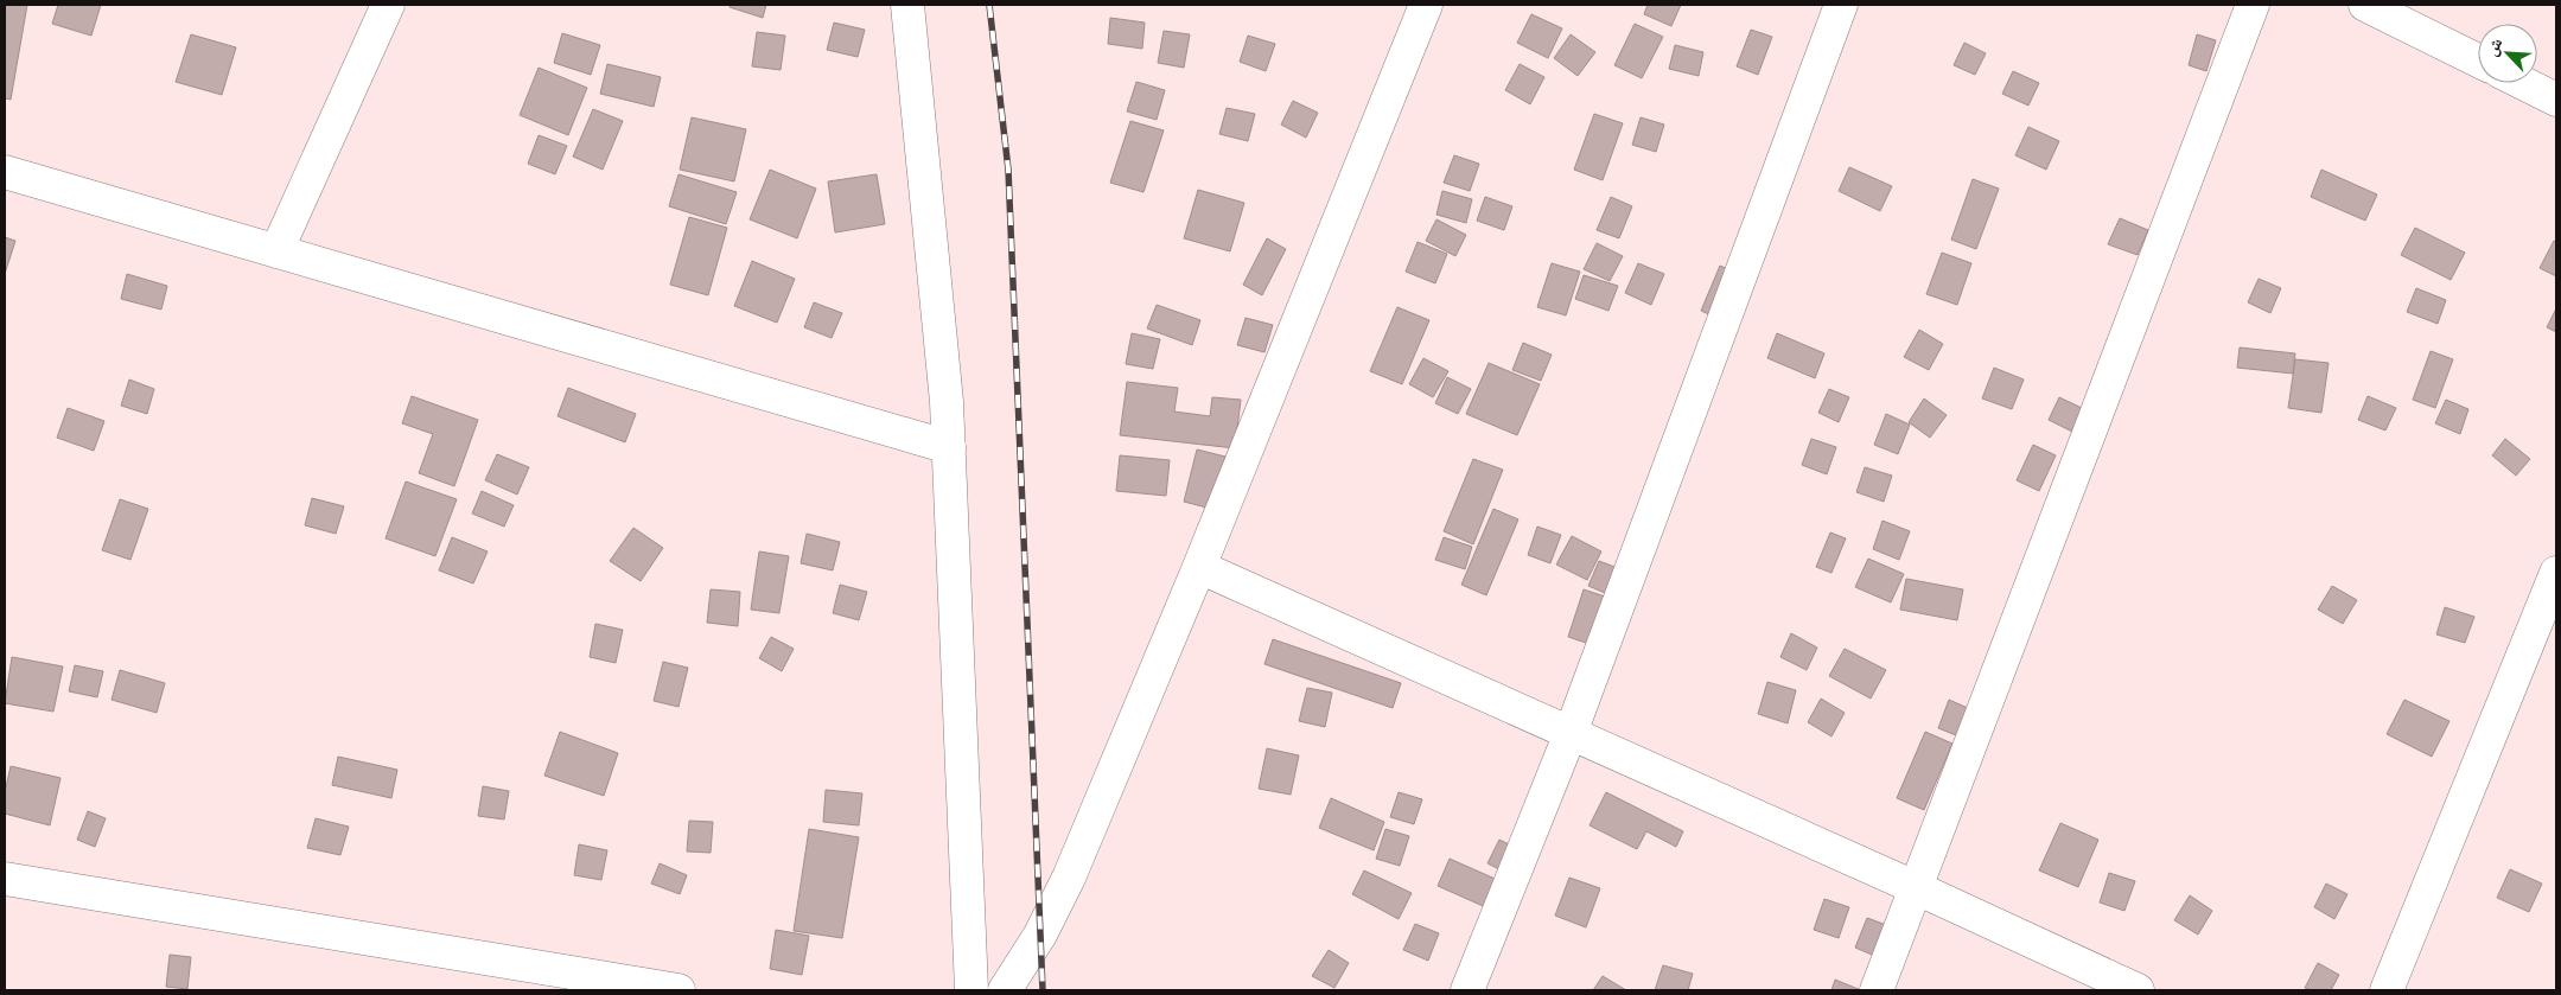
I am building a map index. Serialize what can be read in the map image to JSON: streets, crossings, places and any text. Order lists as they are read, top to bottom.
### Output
{
  "north": "top left"
}
